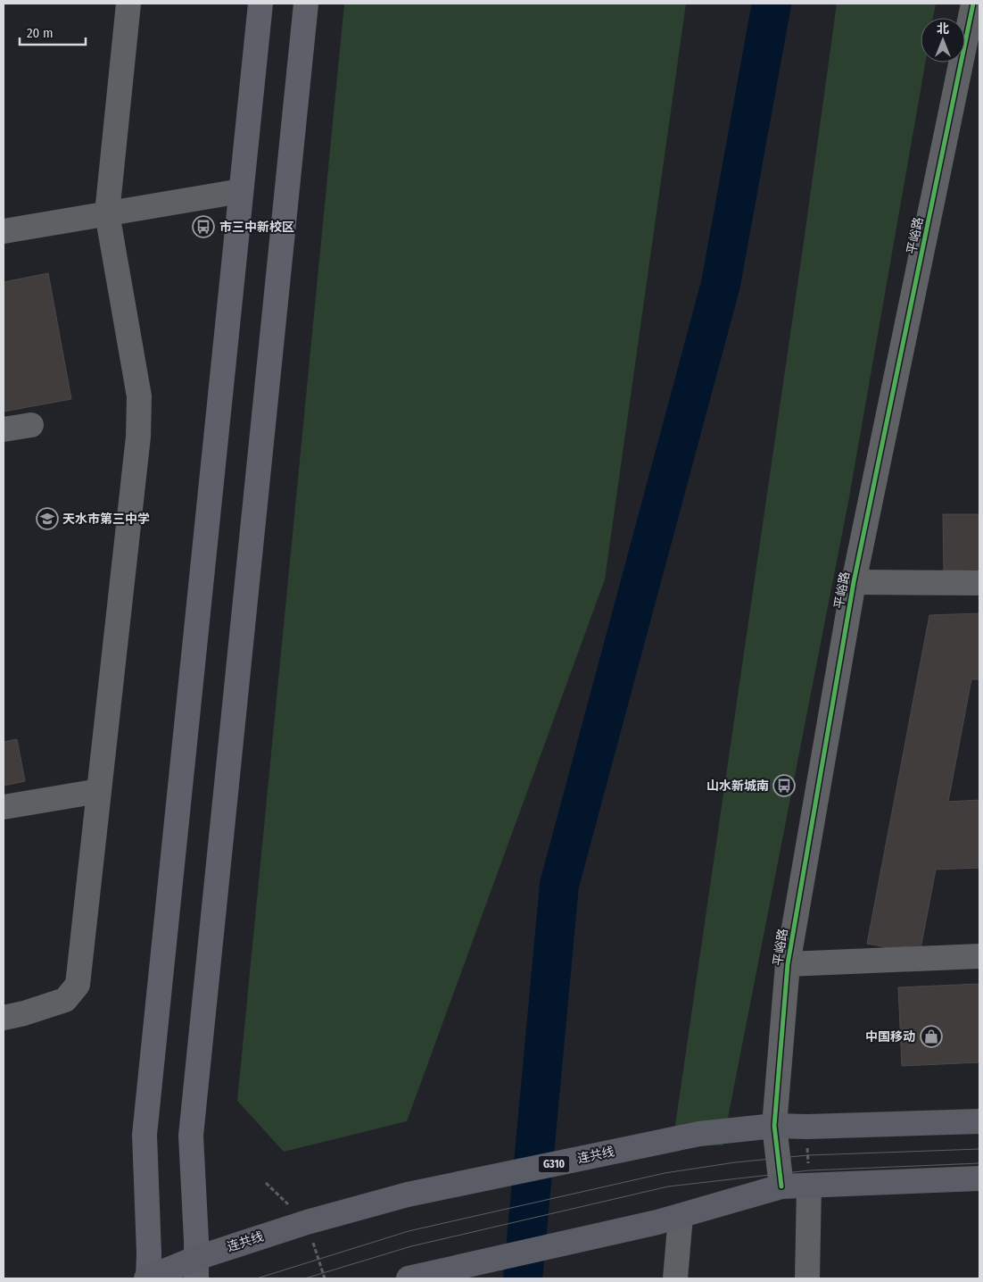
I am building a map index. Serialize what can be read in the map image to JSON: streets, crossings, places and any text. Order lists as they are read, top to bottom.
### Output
{
  "streets": {
    "highway": ["连共线", "G310"],
    "street": ["平峪路"]
  },
  "crossings": [
    ["平峪路", "连共线"]
  ],
  "places": {
    "bus stop": ["市三中新校区", "山水新城南"],
    "school or university": ["天水市第三中学"],
    "shop": ["中国移动"]
  },
  "scale_bar": "20 m",
  "north": "top"
}
